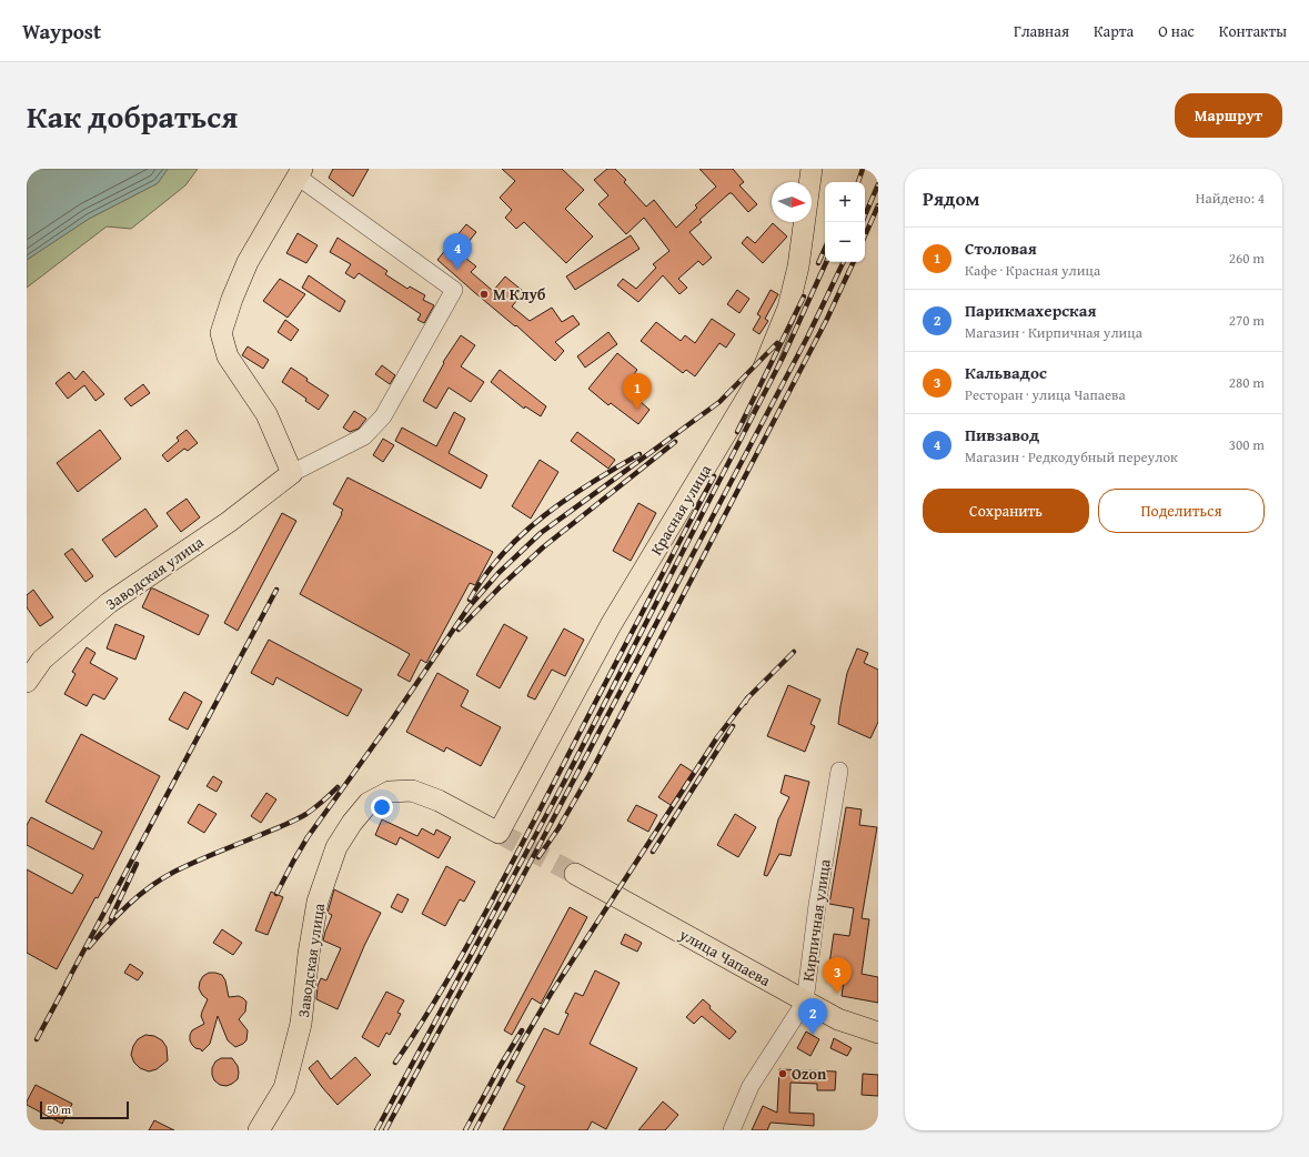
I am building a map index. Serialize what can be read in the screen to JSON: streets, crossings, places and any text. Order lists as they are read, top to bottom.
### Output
{
  "streets": {
    "main road": ["Красная улица", "Заводская улица", "улица Чапаева"],
    "street": ["Кирпичная улица"]
  },
  "crossings": [
    ["Красная улица", "Заводская улица"],
    ["Кирпичная улица", "улица Чапаева"]
  ],
  "places": ["М Клуб", "Ozon"],
  "scale_bar": "50 m",
  "north": "right",
  "page": {
    "header": "Waypost",
    "nav": [
      "Главная",
      "Карта",
      "О нас",
      "Контакты"
    ],
    "title": "Как добраться",
    "buttons": [
      "Маршрут",
      ["Сохранить", "Поделиться"]
    ],
    "heading": ["Рядом", "Найдено: 4"],
    "map_buttons": ["+", "−"],
    "list": [
      {
        "mark": "1",
        "name": "Столовая",
        "note": "Кафе · Красная улица",
        "value": "260 m"
      },
      {
        "mark": "2",
        "name": "Парикмахерская",
        "note": "Магазин · Кирпичная улица",
        "value": "270 m"
      },
      {
        "mark": "3",
        "name": "Кальвадос",
        "note": "Ресторан · улица Чапаева",
        "value": "280 m"
      },
      {
        "mark": "4",
        "name": "Пивзавод",
        "note": "Магазин · Редкодубный переулок",
        "value": "300 m"
      }
    ],
    "pins": [
      "4",
      "1",
      "3",
      "2"
    ],
    "scale": "50 m"
  }
}
